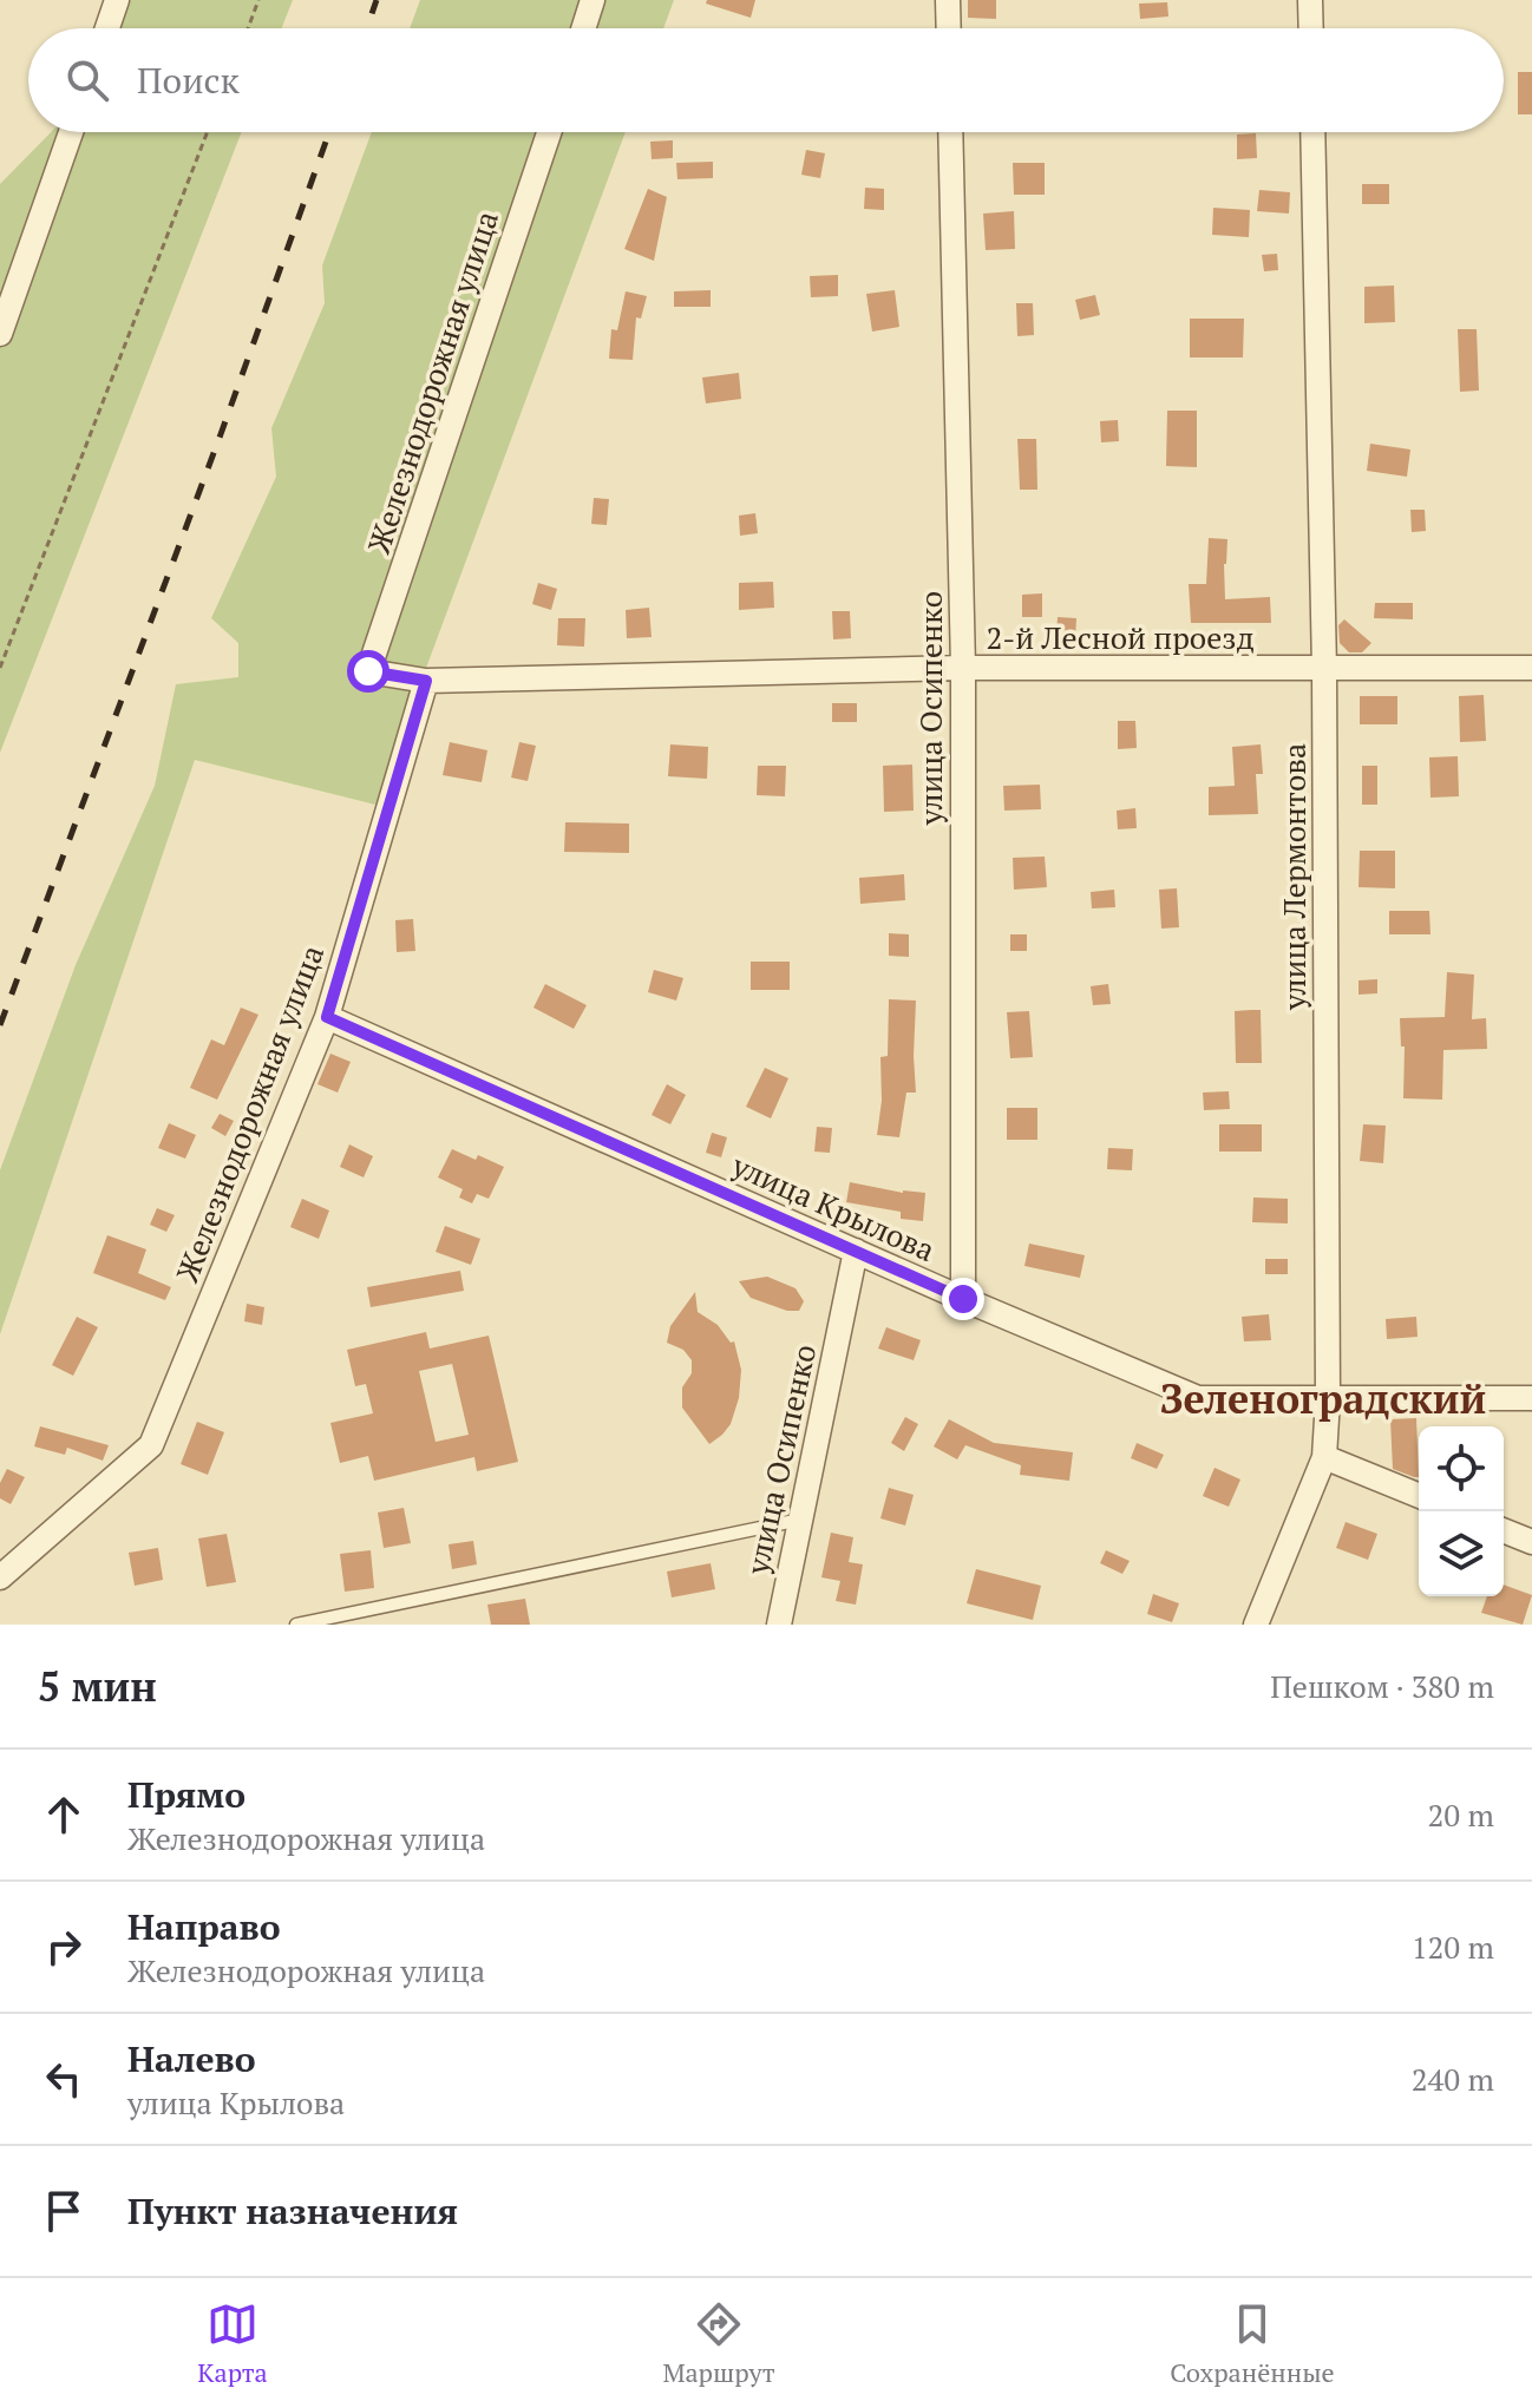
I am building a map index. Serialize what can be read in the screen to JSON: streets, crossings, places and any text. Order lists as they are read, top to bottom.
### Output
{
  "streets": {
    "street": [
      "Железнодорожная улица",
      "2-й Лесной проезд",
      "улица Осипенко",
      "улица Лермонтова",
      "улица Крылова"
    ]
  },
  "crossings": [
    ["Железнодорожная улица", "2-й Лесной проезд"],
    ["Железнодорожная улица", "улица Крылова"],
    ["2-й Лесной проезд", "улица Осипенко"],
    ["2-й Лесной проезд", "улица Лермонтова"],
    ["улица Осипенко", "улица Крылова"],
    ["улица Лермонтова", "улица Крылова"]
  ],
  "districts": ["Зеленоградский"],
  "page": {
    "search": "Поиск",
    "heading": ["5 мин", "Пешком · 380 m"],
    "list": [
      ["Прямо", "Железнодорожная улица", "20 m"],
      ["Направо", "Железнодорожная улица", "120 m"],
      ["Налево", "улица Крылова", "240 m"],
      "Пункт назначения"
    ],
    "nav": ["Карта", "Маршрут", "Сохранённые"]
  }
}
